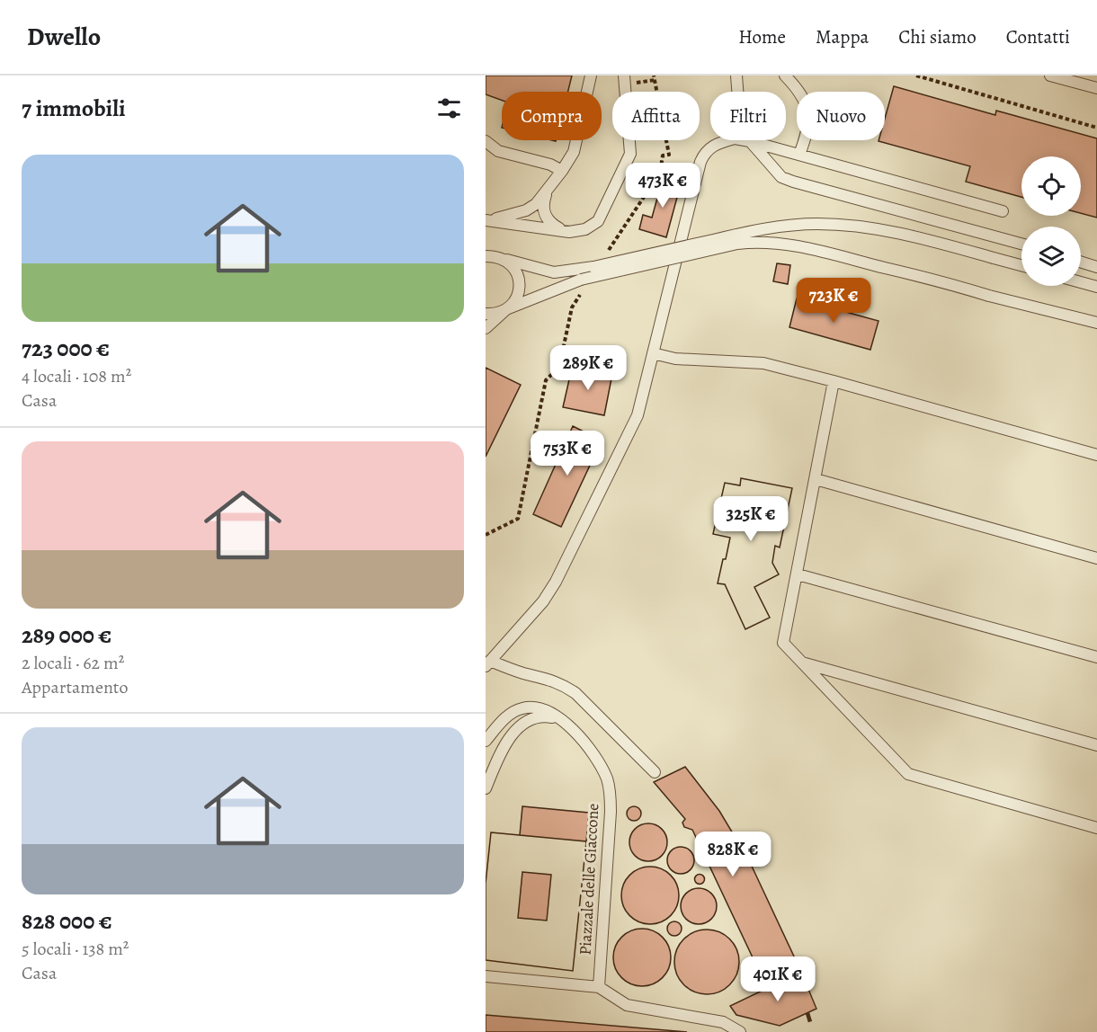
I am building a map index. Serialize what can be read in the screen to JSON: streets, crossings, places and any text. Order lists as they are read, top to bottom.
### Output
{
  "streets": {
    "lane": ["Piazzale delle Giaccone"]
  },
  "page": {
    "header": "Dwello",
    "nav": [
      "Home",
      "Mappa",
      "Chi siamo",
      "Contatti"
    ],
    "heading": "7 immobili",
    "chip": [
      "Compra",
      "Affitta",
      "Filtri",
      "Nuovo"
    ],
    "list": [
      {
        "name": "723 000 €",
        "note": "4 locali · 108 m² · Casa"
      },
      {
        "name": "289 000 €",
        "note": "2 locali · 62 m² · Appartamento"
      },
      {
        "name": "828 000 €",
        "note": "5 locali · 138 m² · Casa"
      }
    ],
    "price": [
      "473K €",
      "723K €",
      "289K €",
      "753K €",
      "325K €",
      "828K €",
      "401K €"
    ]
  }
}
